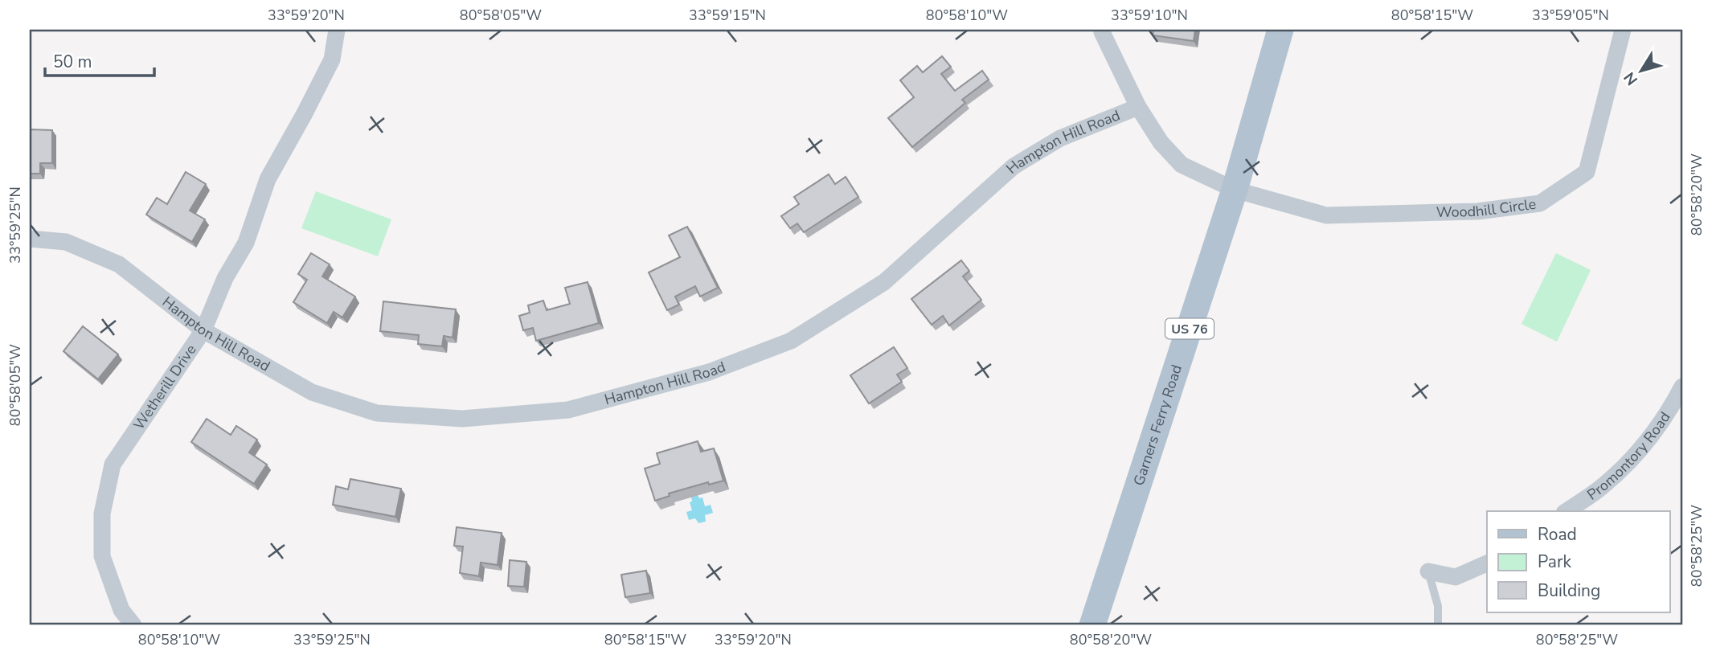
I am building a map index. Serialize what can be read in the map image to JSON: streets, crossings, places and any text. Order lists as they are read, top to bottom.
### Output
{
  "streets": {
    "main road": ["US 76", "Garners Ferry Road"],
    "street": [
      "Hampton Hill Road",
      "Woodhill Circle",
      "Wetherill Drive",
      "Promontory Road"
    ]
  },
  "crossings": [
    ["Hampton Hill Road", "Woodhill Circle"],
    ["Hampton Hill Road", "Wetherill Drive"],
    ["Hampton Hill Road", "Garners Ferry Road"],
    ["Woodhill Circle", "Garners Ferry Road"]
  ],
  "legend": ["Road", "Park", "Building"],
  "scale_bar": "50 m",
  "north": "bottom left",
  "coordinates": [
    "33°59'20\"N",
    "80°58'05\"W",
    "33°59'15\"N",
    "80°58'10\"W",
    "33°59'10\"N",
    "80°58'15\"W",
    "33°59'05\"N",
    "80°58'20\"W",
    "33°59'25\"N",
    "80°58'25\"W"
  ]
}
